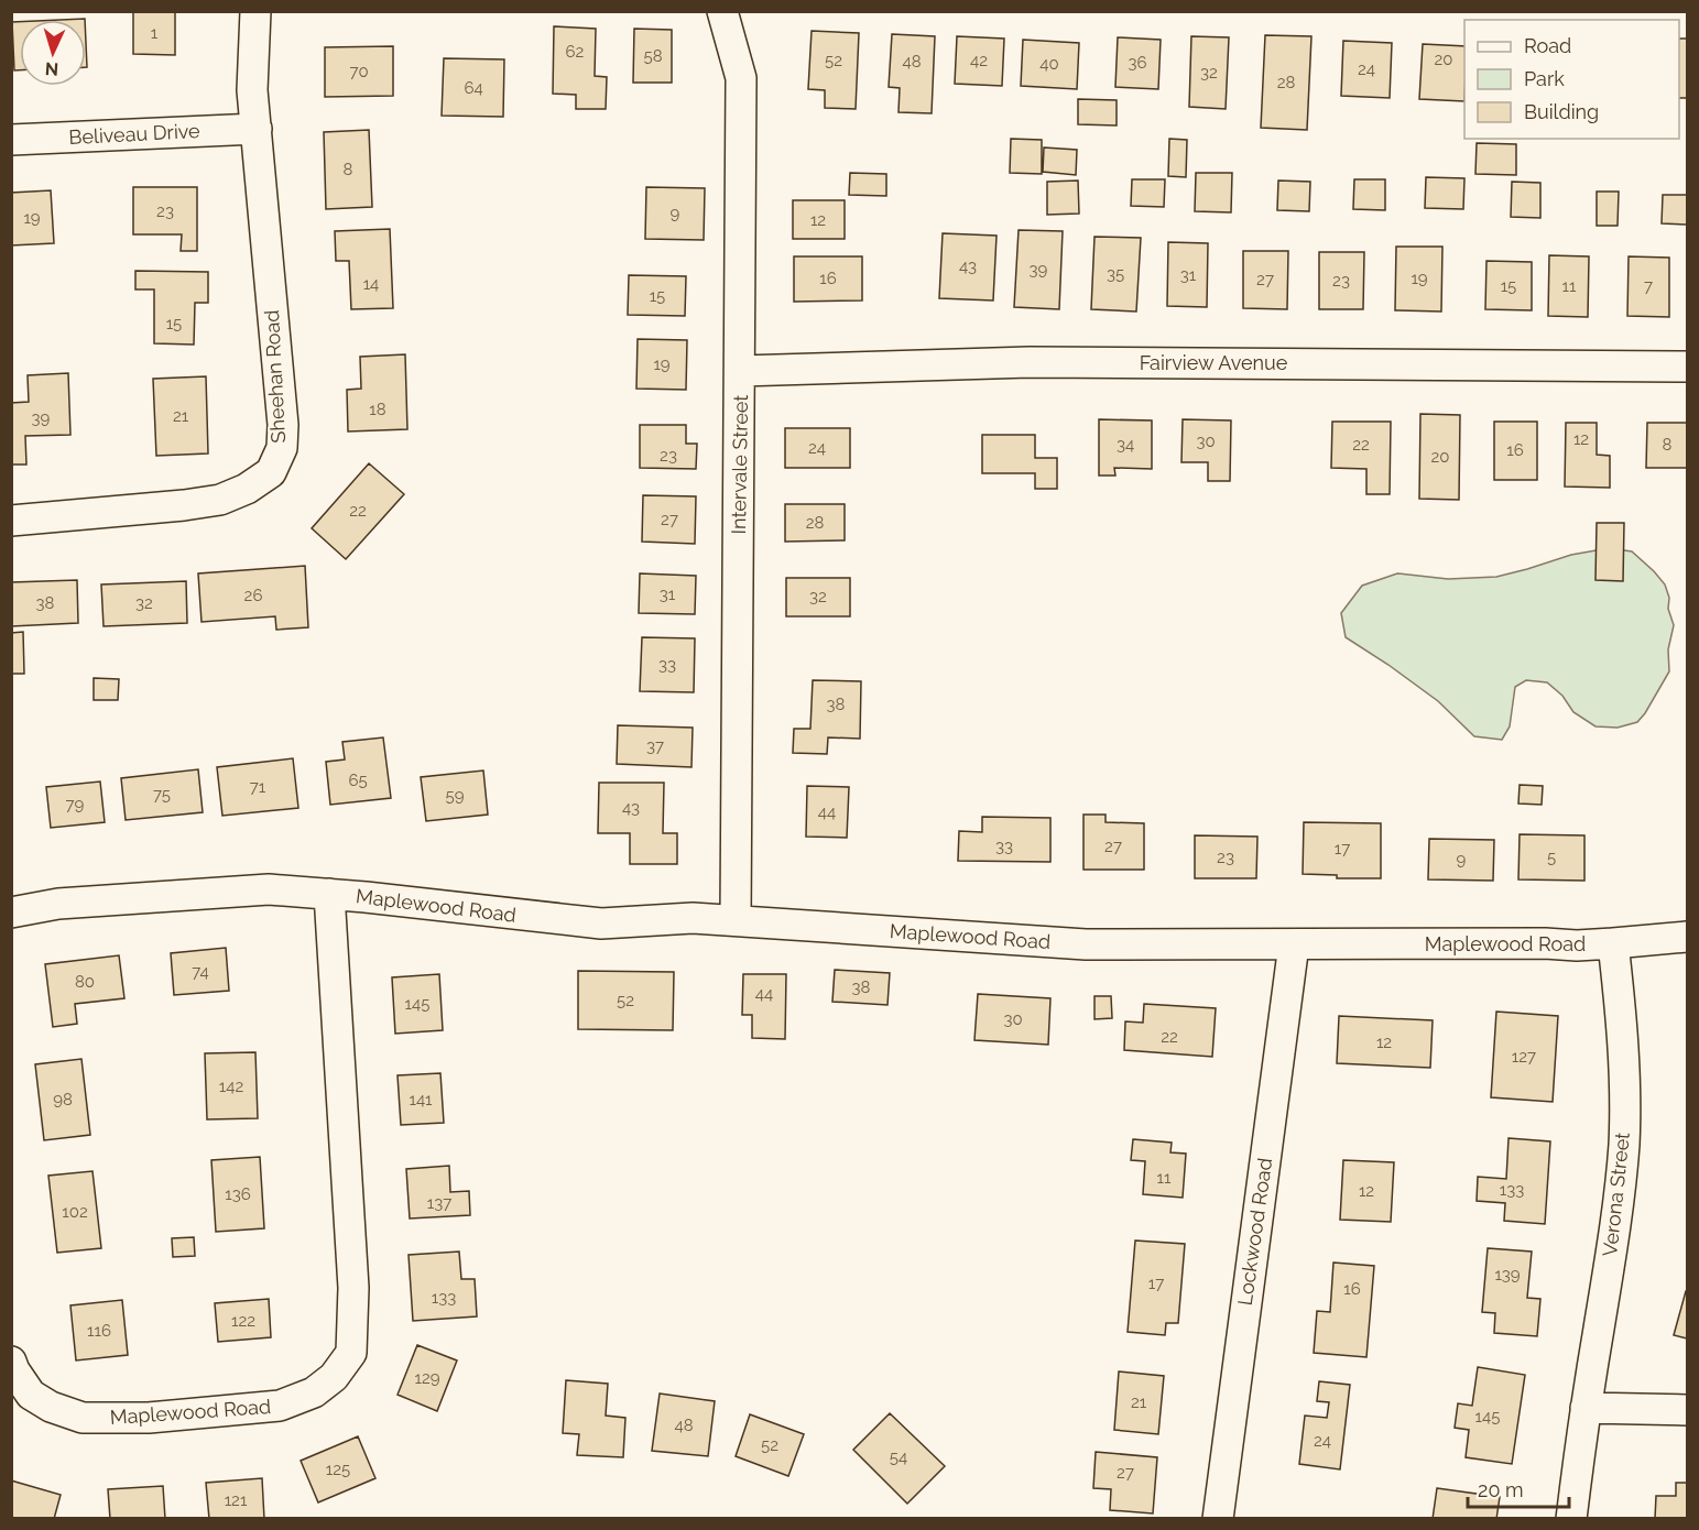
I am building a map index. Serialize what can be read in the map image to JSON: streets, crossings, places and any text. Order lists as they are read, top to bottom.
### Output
{
  "streets": {
    "street": [
      "Beliveau Drive",
      "Fairview Avenue",
      "Sheehan Road",
      "Intervale Street",
      "Maplewood Road",
      "Verona Street",
      "Lockwood Road"
    ]
  },
  "crossings": [
    ["Beliveau Drive", "Sheehan Road"],
    ["Fairview Avenue", "Intervale Street"],
    ["Intervale Street", "Maplewood Road"],
    ["Maplewood Road", "Verona Street"],
    ["Maplewood Road", "Lockwood Road"]
  ],
  "house_numbers": [
    "1",
    "62",
    "58",
    "20",
    "52",
    "42",
    "48",
    "36",
    "40",
    "24",
    "70",
    "32",
    "28",
    "64",
    "8",
    "23",
    "9",
    "19",
    "12",
    "43",
    "39",
    "35",
    "31",
    "16",
    "19",
    "27",
    "23",
    "14",
    "15",
    "11",
    "7",
    "15",
    "15",
    "19",
    "18",
    "21",
    "39",
    "12",
    "30",
    "34",
    "22",
    "8",
    "24",
    "16",
    "23",
    "20",
    "22",
    "27",
    "28",
    "31",
    "26",
    "32",
    "38",
    "32",
    "33",
    "38",
    "37",
    "65",
    "71",
    "75",
    "59",
    "79",
    "43",
    "44",
    "33",
    "27",
    "17",
    "23",
    "5",
    "9",
    "74",
    "80",
    "38",
    "44",
    "52",
    "145",
    "30",
    "22",
    "12",
    "127",
    "142",
    "98",
    "141",
    "11",
    "133",
    "12",
    "136",
    "137",
    "102",
    "139",
    "17",
    "16",
    "133",
    "122",
    "116",
    "129",
    "21",
    "145",
    "48",
    "24",
    "52",
    "54",
    "125",
    "27",
    "121"
  ],
  "legend": ["Road", "Park", "Building"],
  "scale_bar": "20 m",
  "north": "bottom"
}
